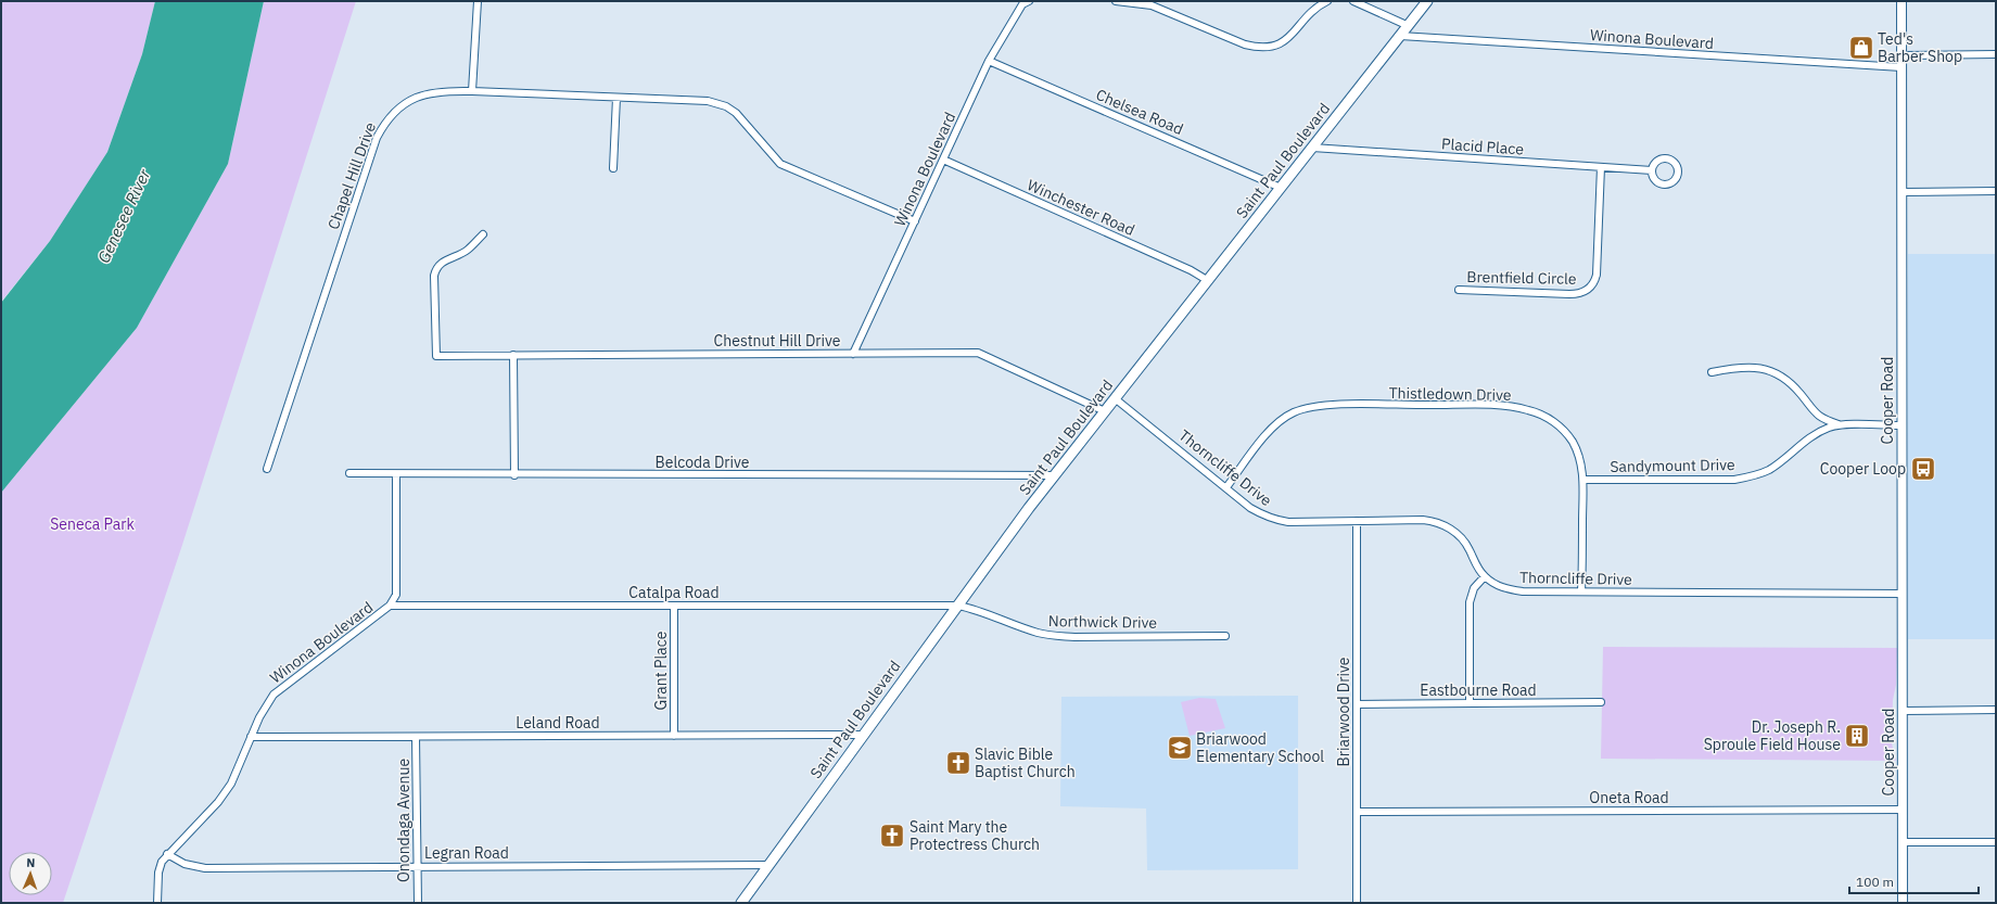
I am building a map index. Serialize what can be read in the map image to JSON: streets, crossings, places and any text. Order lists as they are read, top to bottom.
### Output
{
  "streets": {
    "main road": ["Saint Paul Boulevard"],
    "street": [
      "Winona Boulevard",
      "Chelsea Road",
      "Placid Place",
      "Chapel Hill Drive",
      "Winchester Road",
      "Brentfield Circle",
      "Chestnut Hill Drive",
      "Thistledown Drive",
      "Cooper Road",
      "Belcoda Drive",
      "Sandymount Drive",
      "Thorncliffe Drive",
      "Catalpa Road",
      "Northwick Drive",
      "Grant Place",
      "Eastbourne Road",
      "Briarwood Drive",
      "Leland Road",
      "Oneta Road",
      "Onondaga Avenue",
      "Legran Road"
    ]
  },
  "crossings": [
    ["Winona Boulevard", "Chelsea Road"],
    ["Winona Boulevard", "Saint Paul Boulevard"],
    ["Winona Boulevard", "Chapel Hill Drive"],
    ["Winona Boulevard", "Winchester Road"],
    ["Winona Boulevard", "Chestnut Hill Drive"],
    ["Winona Boulevard", "Cooper Road"],
    ["Winona Boulevard", "Belcoda Drive"],
    ["Winona Boulevard", "Catalpa Road"],
    ["Winona Boulevard", "Leland Road"],
    ["Winona Boulevard", "Legran Road"],
    ["Chelsea Road", "Saint Paul Boulevard"],
    ["Placid Place", "Saint Paul Boulevard"],
    ["Placid Place", "Brentfield Circle"],
    ["Saint Paul Boulevard", "Winchester Road"],
    ["Saint Paul Boulevard", "Chestnut Hill Drive"],
    ["Saint Paul Boulevard", "Belcoda Drive"],
    ["Saint Paul Boulevard", "Thorncliffe Drive"],
    ["Saint Paul Boulevard", "Catalpa Road"],
    ["Saint Paul Boulevard", "Northwick Drive"],
    ["Saint Paul Boulevard", "Leland Road"],
    ["Saint Paul Boulevard", "Legran Road"],
    ["Thistledown Drive", "Sandymount Drive"],
    ["Thistledown Drive", "Thorncliffe Drive"],
    ["Cooper Road", "Sandymount Drive"],
    ["Cooper Road", "Thorncliffe Drive"],
    ["Cooper Road", "Oneta Road"],
    ["Thorncliffe Drive", "Briarwood Drive"],
    ["Catalpa Road", "Northwick Drive"],
    ["Catalpa Road", "Grant Place"],
    ["Grant Place", "Leland Road"],
    ["Eastbourne Road", "Briarwood Drive"],
    ["Briarwood Drive", "Oneta Road"],
    ["Leland Road", "Onondaga Avenue"],
    ["Onondaga Avenue", "Legran Road"]
  ],
  "water": ["Genesee River"],
  "parks": ["Seneca Park"],
  "places": {
    "shop": ["Ted's Barber Shop"],
    "bus stop": ["Cooper Loop"],
    "building": ["Dr. Joseph R. Sproule Field House"],
    "school or university": ["Briarwood Elementary School"],
    "church": ["Slavic Bible Baptist Church", "Saint Mary the Protectress Church"]
  },
  "scale_bar": "100 m",
  "north": "top"
}
